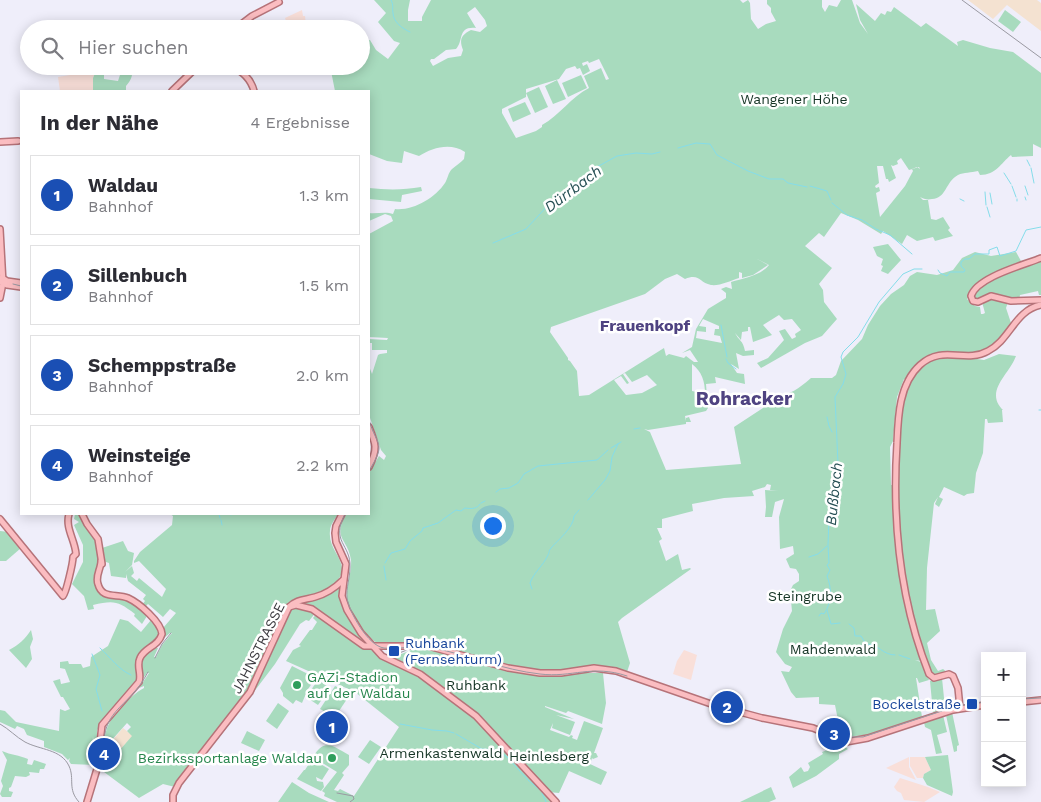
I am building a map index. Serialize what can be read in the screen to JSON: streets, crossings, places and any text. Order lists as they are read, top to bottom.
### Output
{
  "streets": {
    "main road": ["JAHNSTRASSE"]
  },
  "districts": ["Frauenkopf", "Rohracker"],
  "water": ["Dürrbach", "Bußbach"],
  "parks": [
    "Wangener Höhe",
    "Steingrube",
    "Mahdenwald",
    "Ruhbank",
    "Armenkastenwald",
    "Heinlesberg"
  ],
  "places": {
    "transit": ["Ruhbank (Fernsehturm)", "Bockelstraße"],
    "other": ["GAZi-Stadion auf der Waldau", "Bezirkssportanlage Waldau"]
  },
  "page": {
    "search": "Hier suchen",
    "heading": ["In der Nähe", "4 Ergebnisse"],
    "list": [
      {
        "mark": "1",
        "name": "Waldau",
        "note": "Bahnhof",
        "value": "1.3 km"
      },
      {
        "mark": "2",
        "name": "Sillenbuch",
        "note": "Bahnhof",
        "value": "1.5 km"
      },
      {
        "mark": "3",
        "name": "Schemppstraße",
        "note": "Bahnhof",
        "value": "2.0 km"
      },
      {
        "mark": "4",
        "name": "Weinsteige",
        "note": "Bahnhof",
        "value": "2.2 km"
      }
    ],
    "map_buttons": ["+", "−"],
    "pins": [
      "2",
      "1",
      "3",
      "4"
    ]
  }
}
